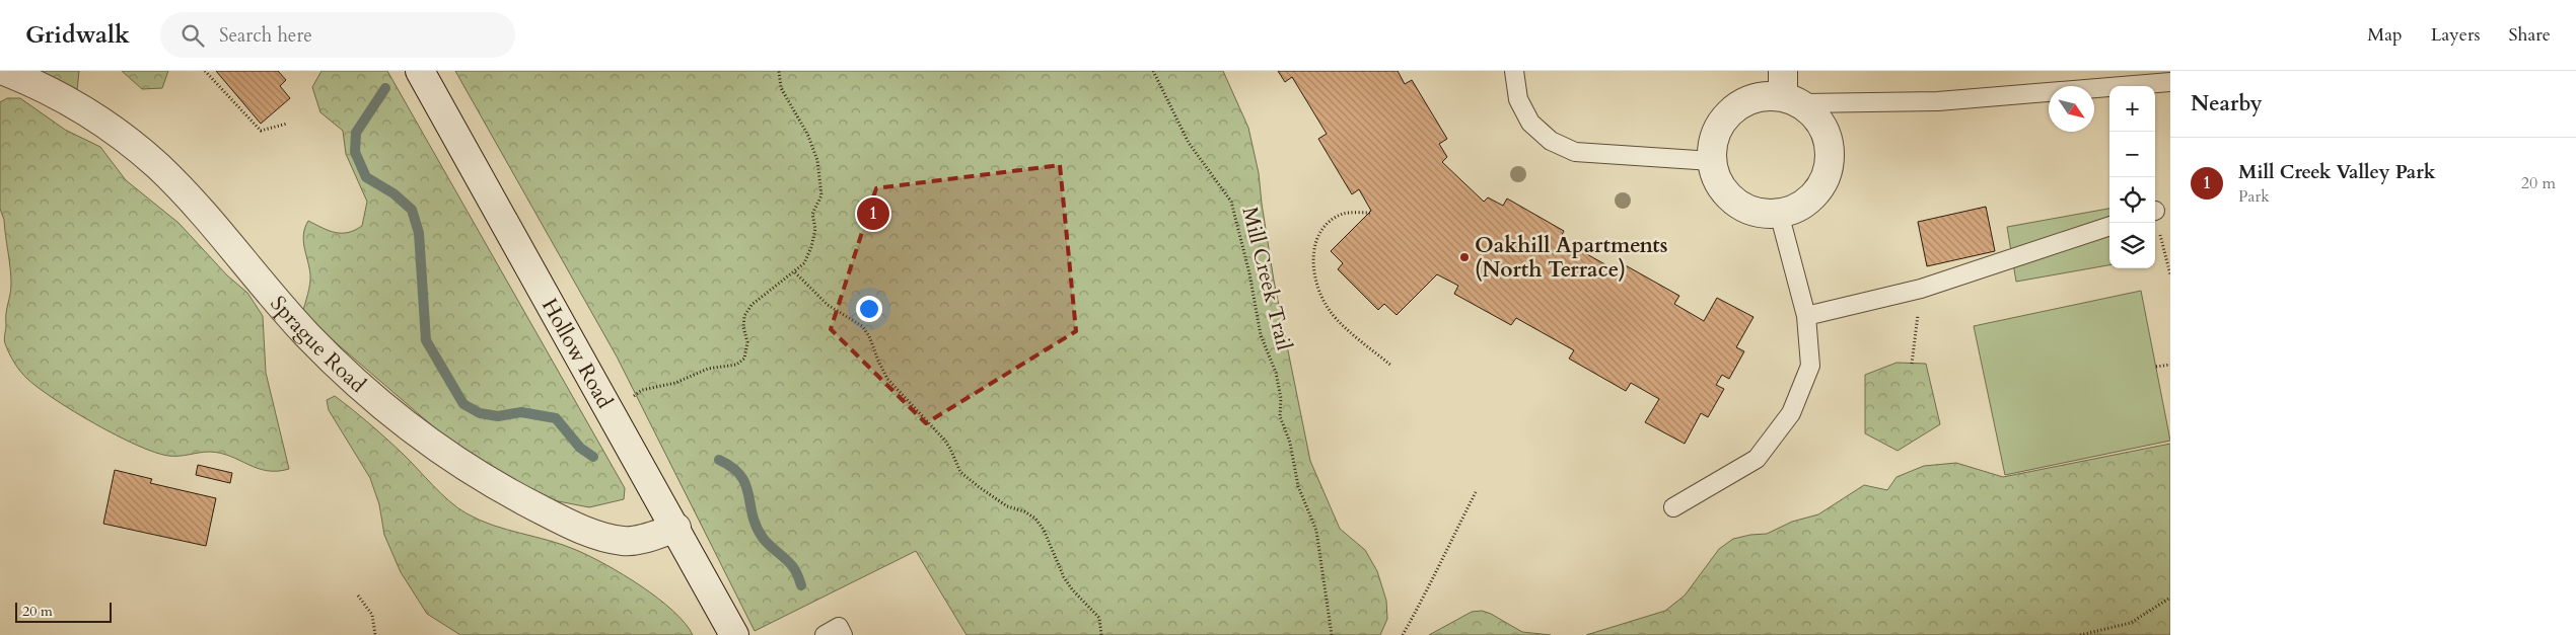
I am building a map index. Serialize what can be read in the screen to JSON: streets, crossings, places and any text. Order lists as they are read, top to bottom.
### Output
{
  "streets": {
    "street": ["Sprague Road", "Hollow Road"],
    "path": ["Mill Creek Trail"]
  },
  "crossings": [
    ["Sprague Road", "Hollow Road"]
  ],
  "places": ["Oakhill Apartments (North Terrace)"],
  "scale_bar": "20 m",
  "north": "bottom right",
  "page": {
    "header": "Gridwalk",
    "search": "Search here",
    "nav": ["Map", "Layers", "Share"],
    "heading": "Nearby",
    "map_buttons": ["+", "−"],
    "list": [
      {
        "mark": "1",
        "name": "Mill Creek Valley Park",
        "note": "Park",
        "value": "20 m"
      }
    ],
    "pins": "1",
    "scale": "20 m"
  }
}
